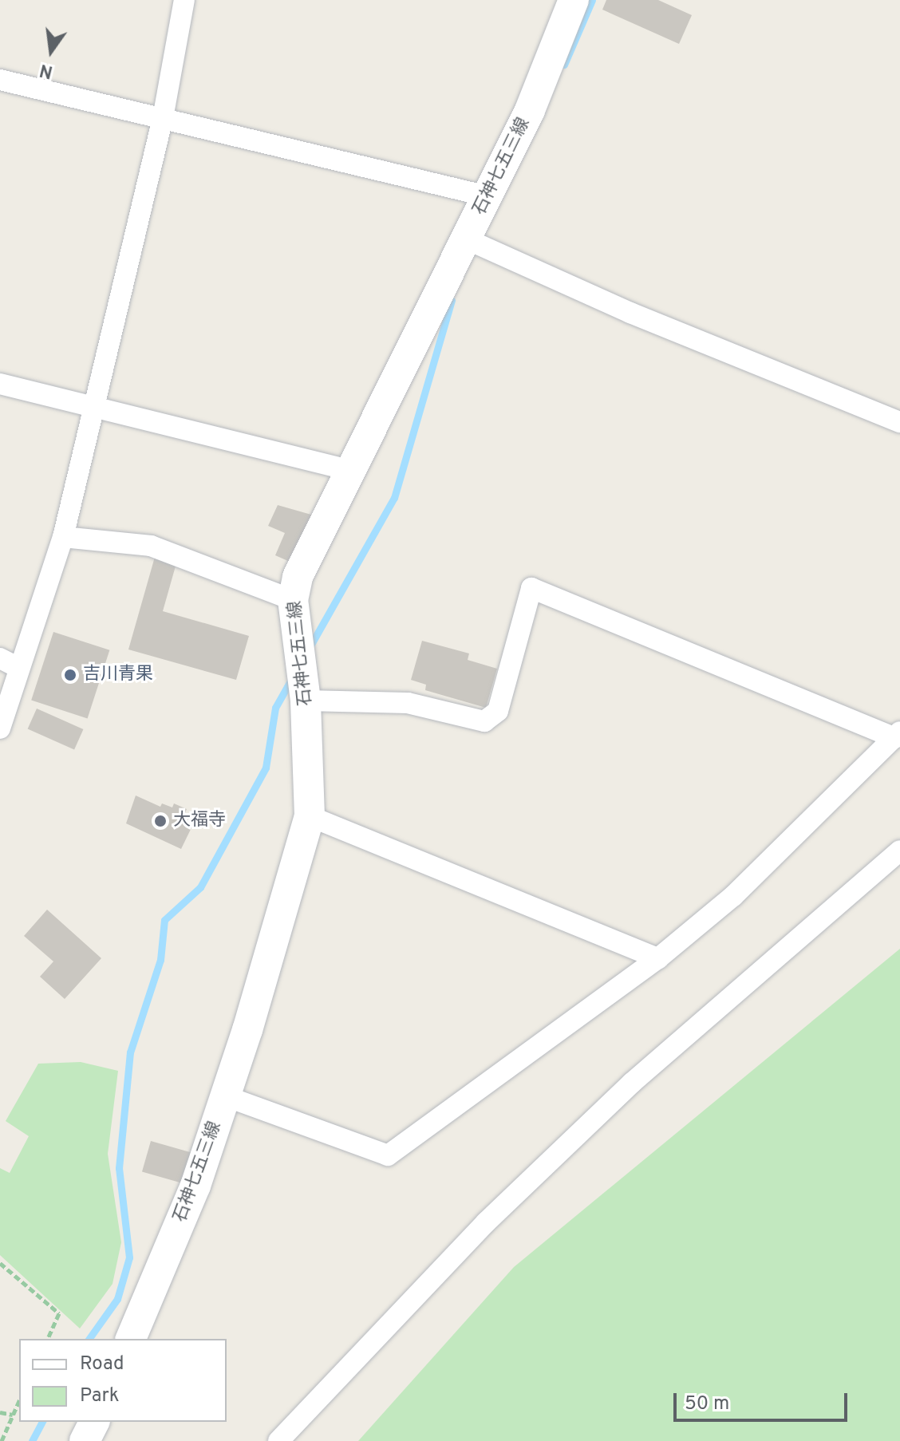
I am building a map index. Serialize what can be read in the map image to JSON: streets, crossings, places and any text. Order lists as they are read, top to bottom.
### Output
{
  "streets": {
    "main road": ["石神七五三線"]
  },
  "places": ["吉川青果", "大福寺"],
  "legend": ["Road", "Park"],
  "scale_bar": "50 m",
  "north": "bottom"
}
